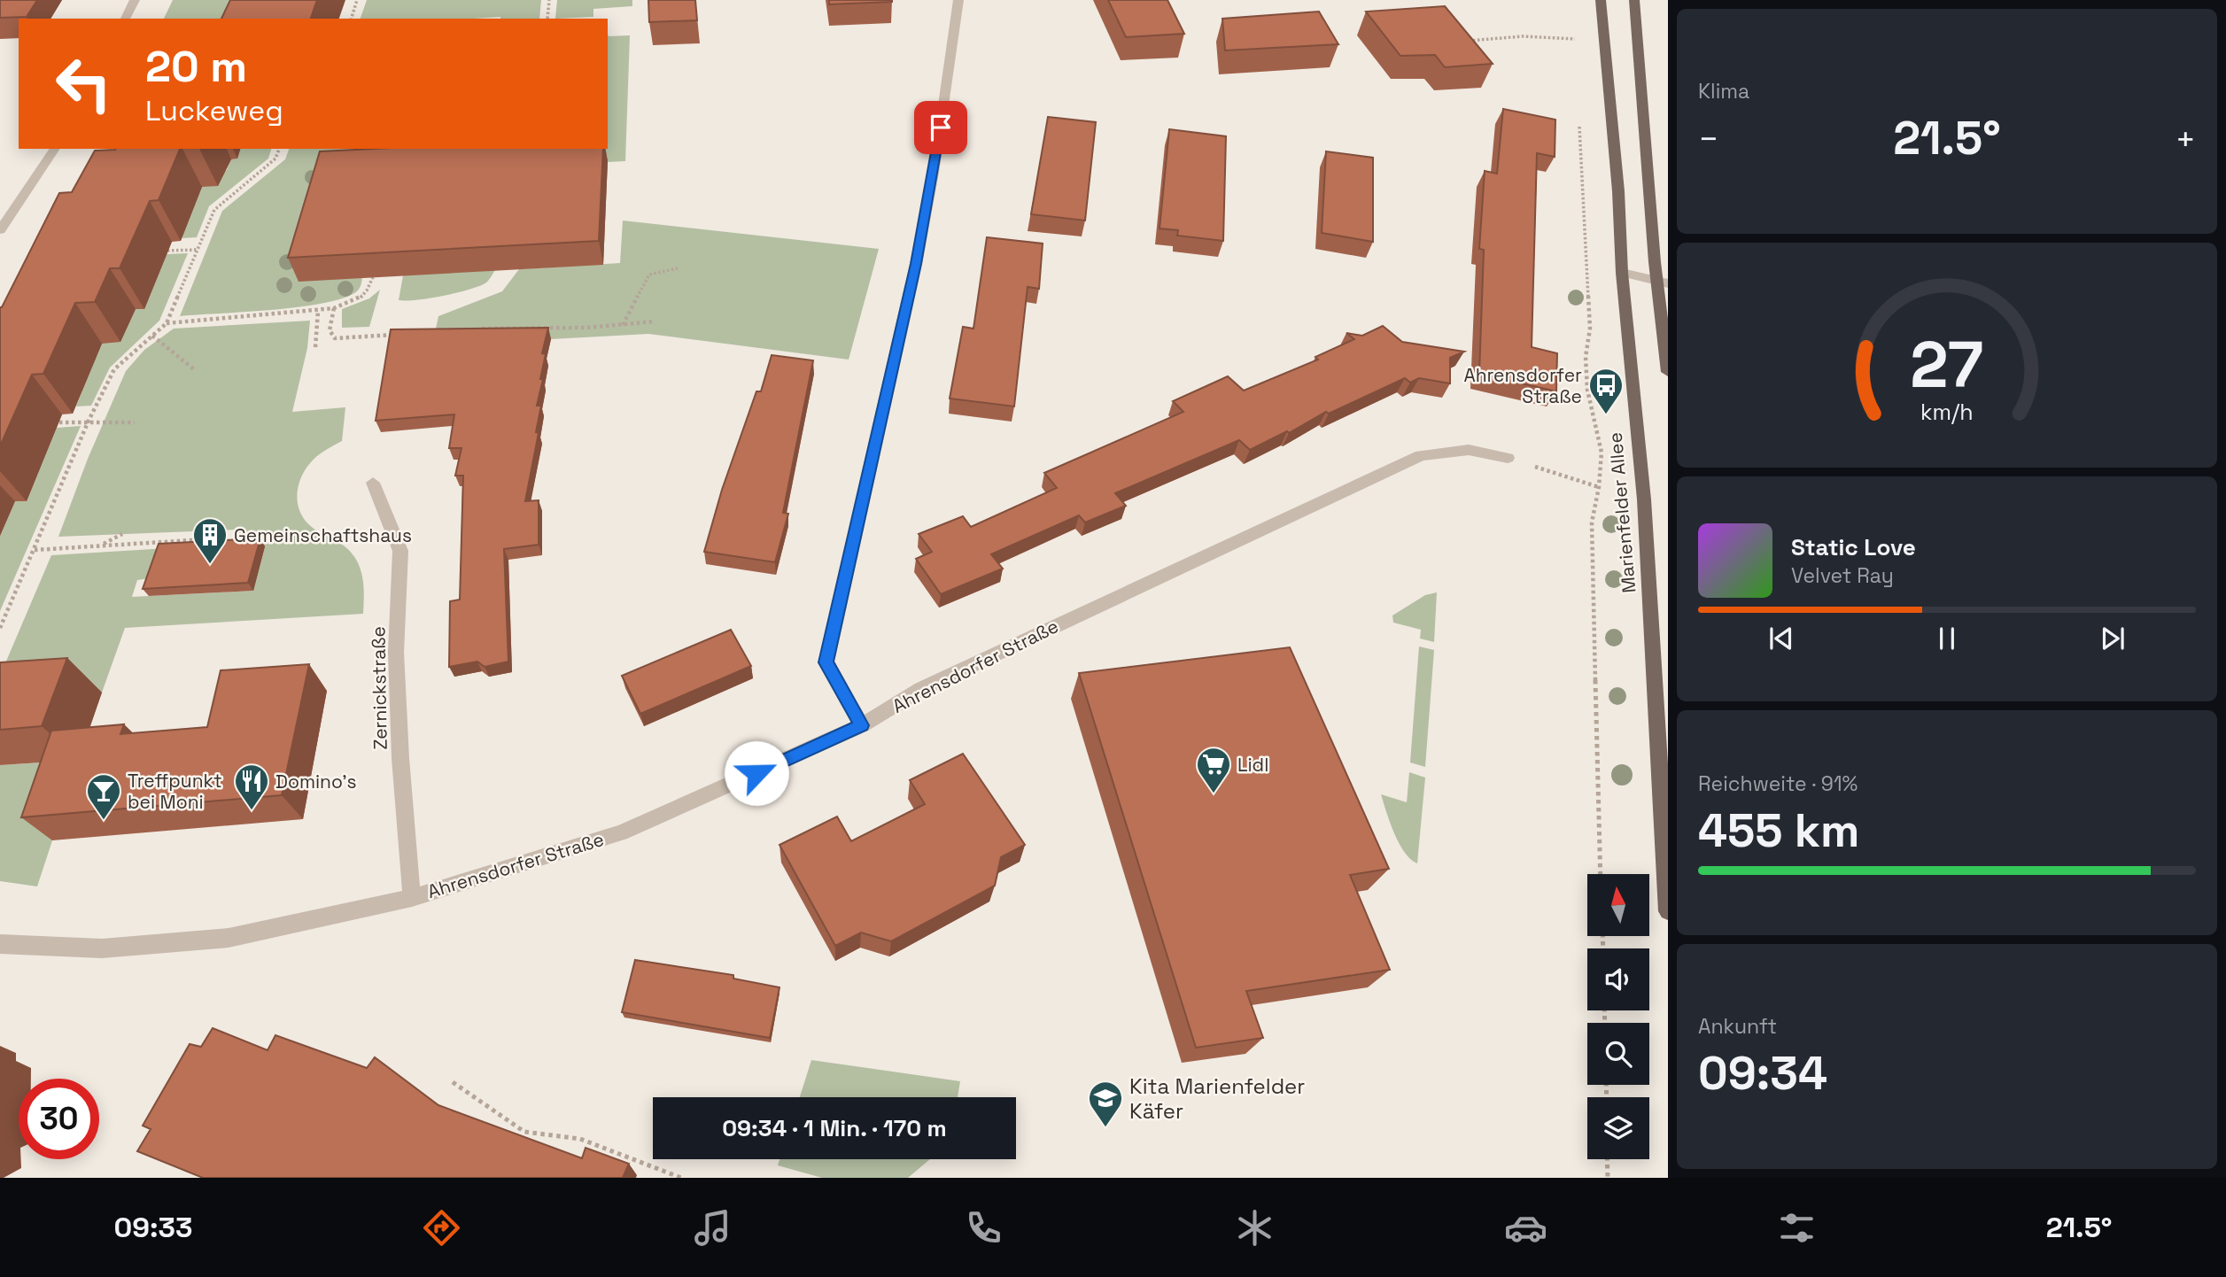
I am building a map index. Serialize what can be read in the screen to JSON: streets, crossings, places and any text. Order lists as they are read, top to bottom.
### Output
{
  "streets": {
    "main road": ["Marienfelder Allee"],
    "street": ["Ahrensdorfer Straße", "Zernickstraße"]
  },
  "crossings": [
    ["Ahrensdorfer Straße", "Zernickstraße"]
  ],
  "places": {
    "bus stop": ["Ahrensdorfer Straße"],
    "building": ["Gemeinschaftshaus"],
    "supermarket": ["Lidl"],
    "restaurant": ["Domino's"],
    "bar": ["Treffpunkt bei Moni"],
    "school or university": ["Kita Marienfelder Käfer"]
  },
  "north": "top",
  "page": {
    "tile": [
      "Klima",
      ["Reichweite · 91%", "455 km"],
      ["Ankunft", "09:34"]
    ],
    "turn": ["20 m", "Luckeweg"],
    "heat": ["−", "21.5°", "+"],
    "song": ["Static Love", "Velvet Ray"],
    "limit": "30",
    "trip": "09:34 · 1 Min. · 170 m",
    "tabs": ["09:33", "21.5°"],
    "gauge": ["27", "km/h"]
  }
}
